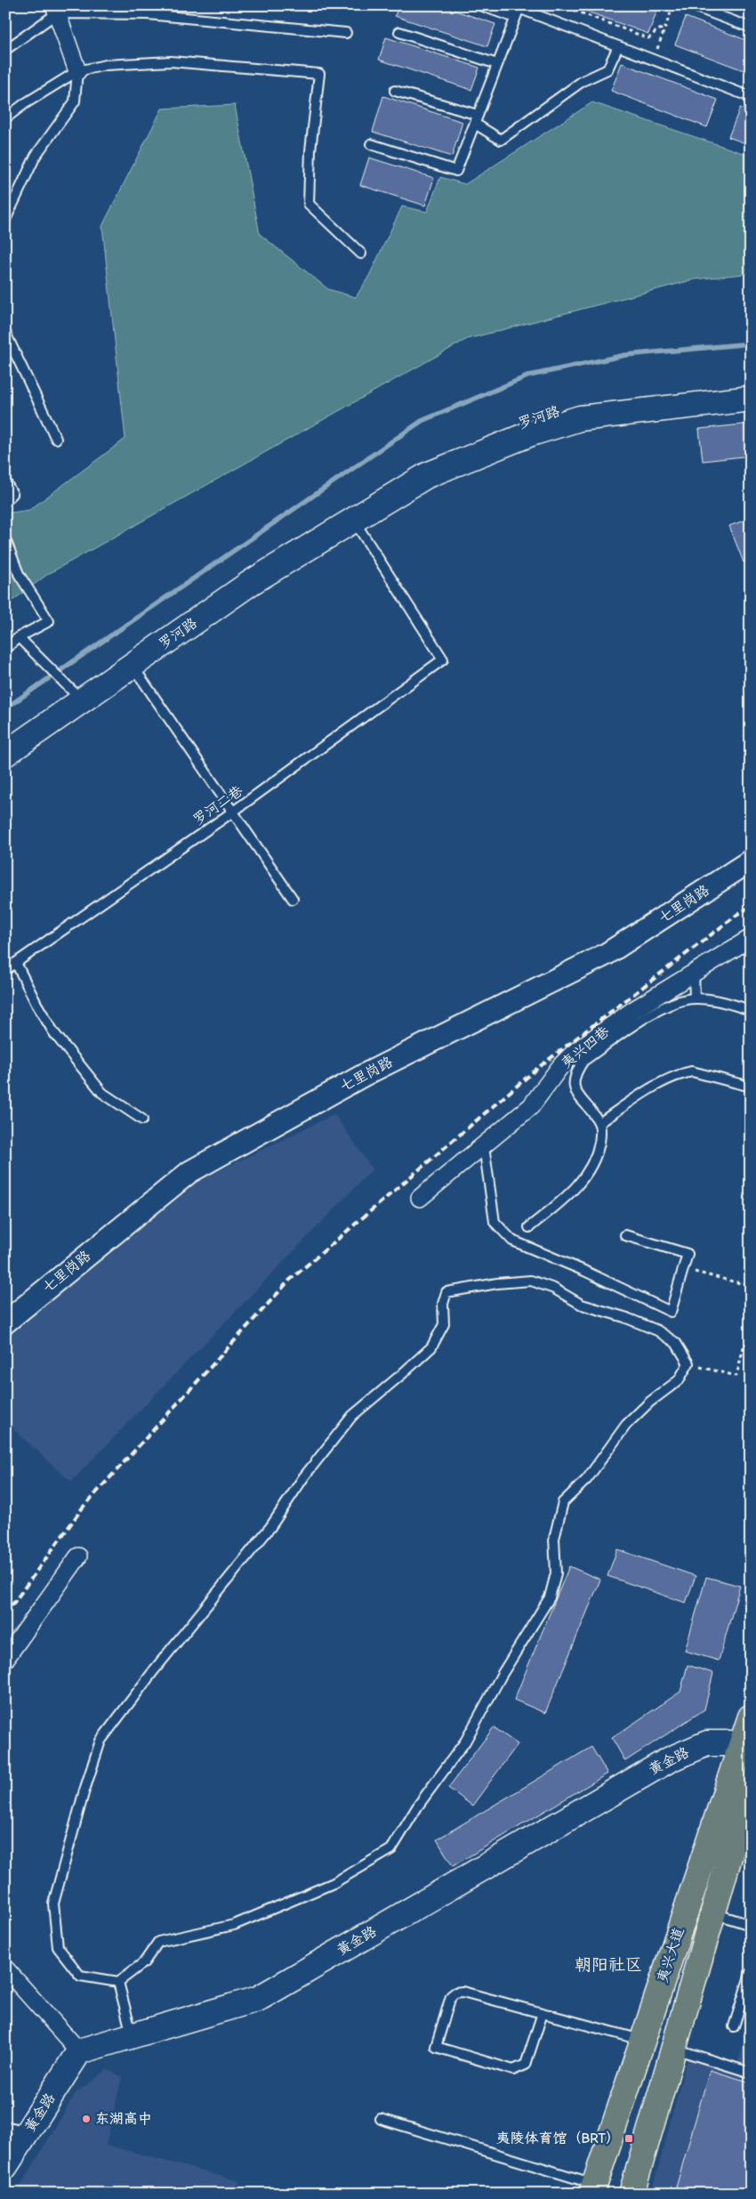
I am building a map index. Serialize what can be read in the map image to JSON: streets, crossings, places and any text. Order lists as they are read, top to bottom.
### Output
{
  "streets": {
    "main road": ["罗河路", "黄金路", "夷兴大道"],
    "street": ["七里岗路", "夷兴四巷"],
    "lane": ["罗河二巷"]
  },
  "crossings": [
    ["罗河路", "罗河二巷"],
    ["黄金路", "夷兴大道"]
  ],
  "districts": ["朝阳社区"],
  "places": {
    "other": ["东湖高中"],
    "transit": ["夷陵体育馆（BRT）"]
  }
}
